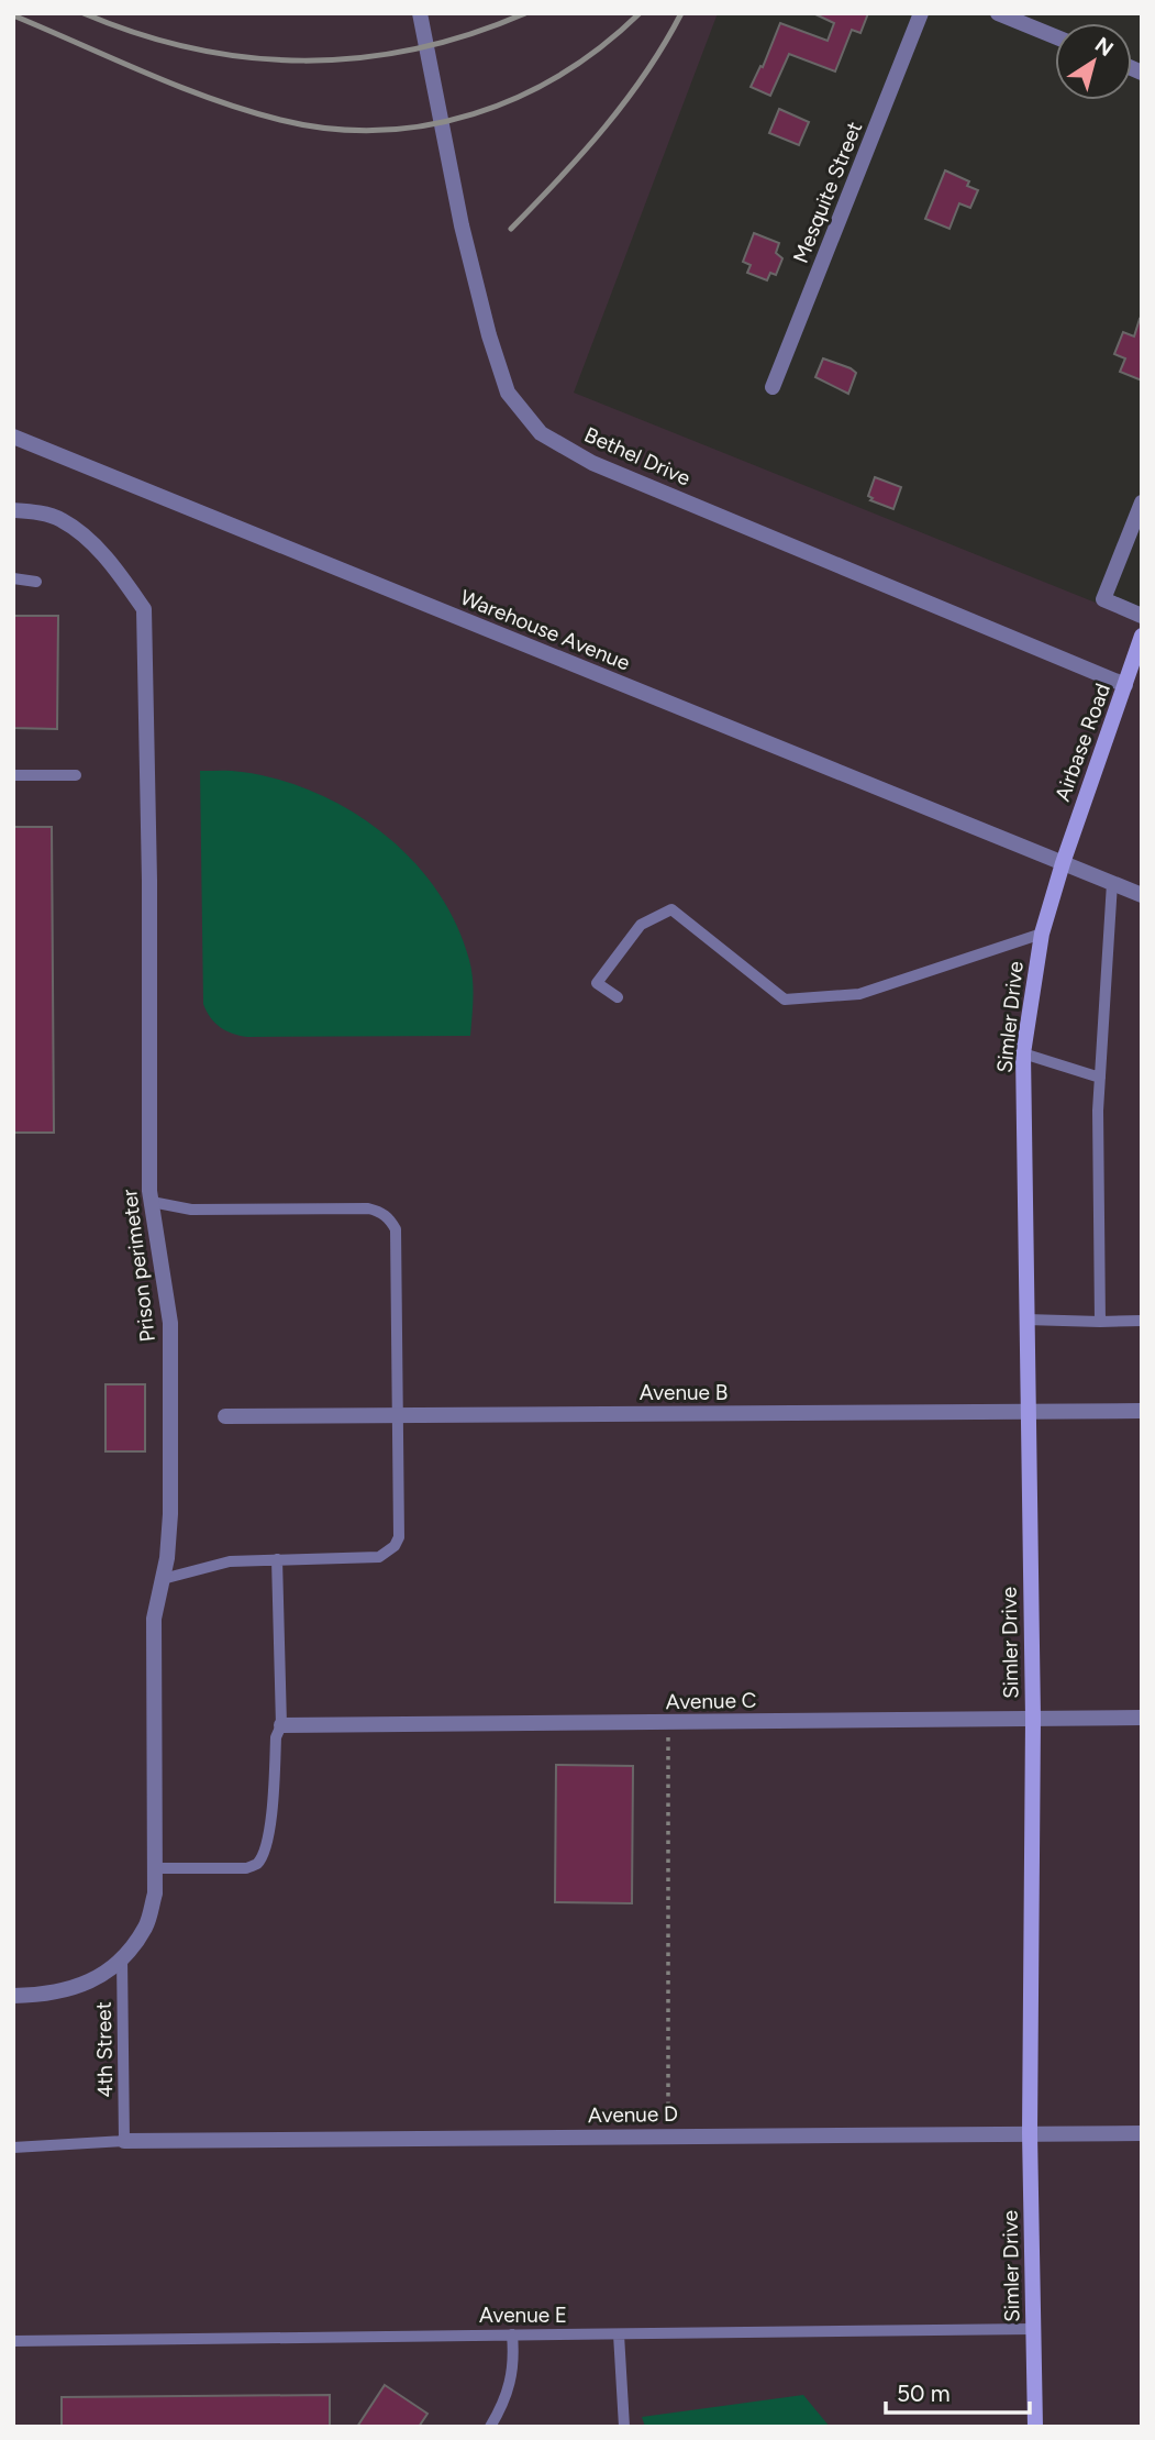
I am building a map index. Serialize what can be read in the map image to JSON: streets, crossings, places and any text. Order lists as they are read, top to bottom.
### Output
{
  "streets": {
    "street": [
      "Mesquite Street",
      "Bethel Drive",
      "Warehouse Avenue",
      "Airbase Road",
      "Simler Drive",
      "Prison perimeter",
      "Avenue B",
      "Avenue C",
      "Avenue D"
    ],
    "lane": ["4th Street", "Avenue E"]
  },
  "crossings": [
    ["Bethel Drive", "Airbase Road"],
    ["Warehouse Avenue", "Airbase Road"],
    ["Warehouse Avenue", "Simler Drive"],
    ["Airbase Road", "Simler Drive"],
    ["Simler Drive", "Avenue B"],
    ["Simler Drive", "Avenue C"],
    ["Simler Drive", "Avenue D"],
    ["Simler Drive", "Avenue E"],
    ["Prison perimeter", "4th Street"],
    ["4th Street", "Avenue D"]
  ],
  "scale_bar": "50 m",
  "north": "top right"
}
